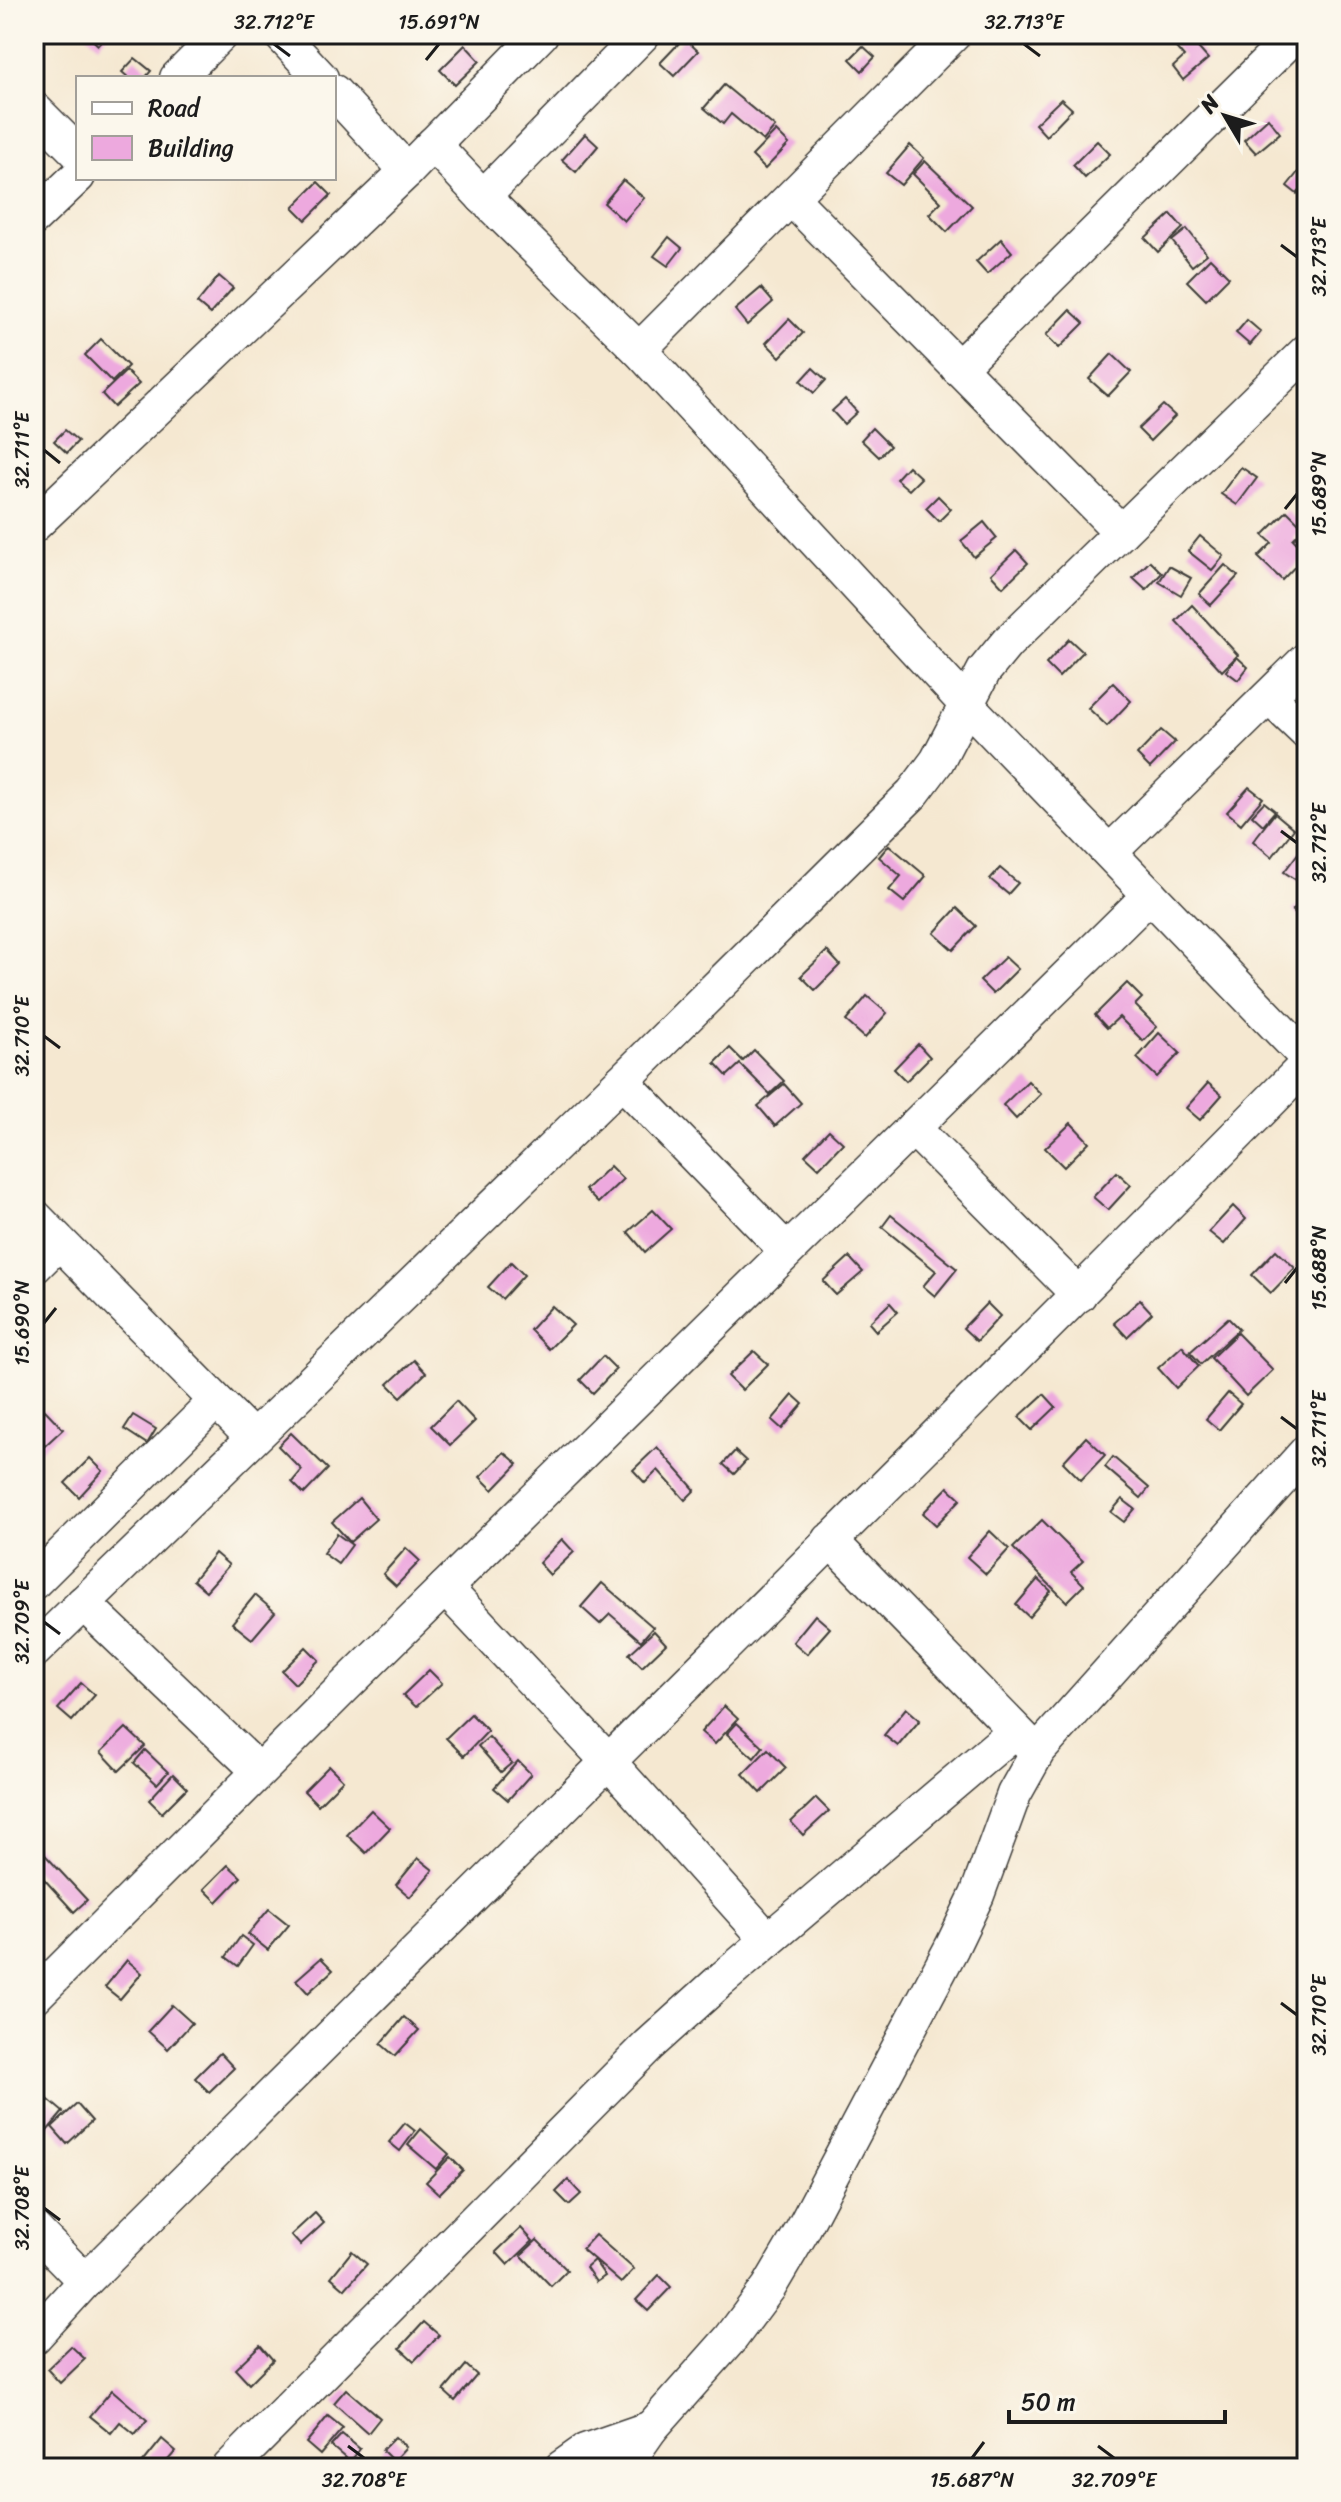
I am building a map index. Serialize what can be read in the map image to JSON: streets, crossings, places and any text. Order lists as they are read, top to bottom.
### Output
{
  "legend": ["Road", "Building"],
  "scale_bar": "50 m",
  "north": "top left",
  "coordinates": [
    "32.712°E",
    "15.691°N",
    "32.713°E",
    "32.711°E",
    "15.689°N",
    "32.710°E",
    "15.688°N",
    "15.690°N",
    "32.709°E",
    "32.708°E",
    "15.687°N"
  ]
}
